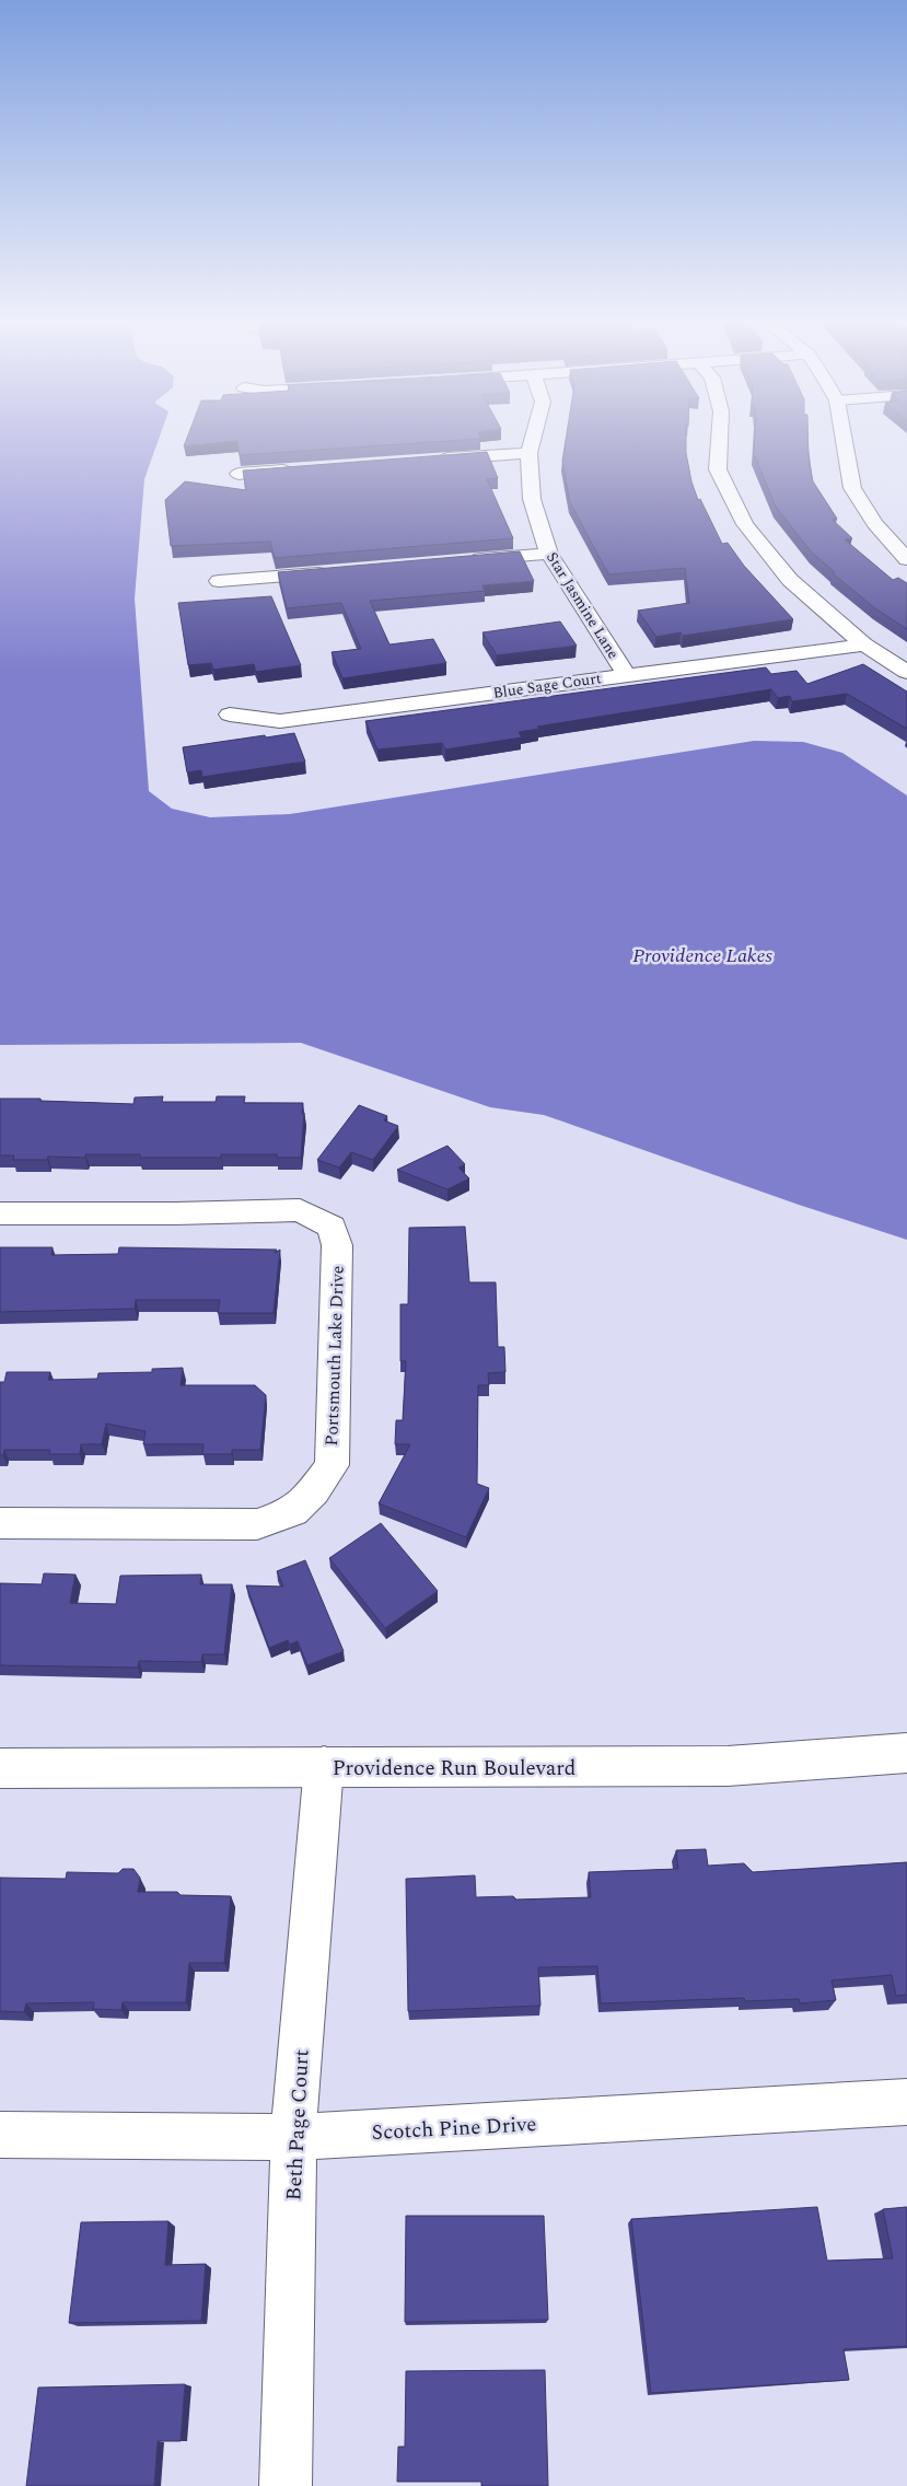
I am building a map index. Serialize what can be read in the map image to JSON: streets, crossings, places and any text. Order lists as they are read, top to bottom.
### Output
{
  "streets": {
    "street": [
      "Star Jasmine Lane",
      "Blue Sage Court",
      "Portsmouth Lake Drive",
      "Providence Run Boulevard",
      "Beth Page Court",
      "Scotch Pine Drive"
    ]
  },
  "crossings": [
    ["Star Jasmine Lane", "Blue Sage Court"],
    ["Providence Run Boulevard", "Beth Page Court"],
    ["Beth Page Court", "Scotch Pine Drive"]
  ],
  "water": ["Providence Lakes"]
}
